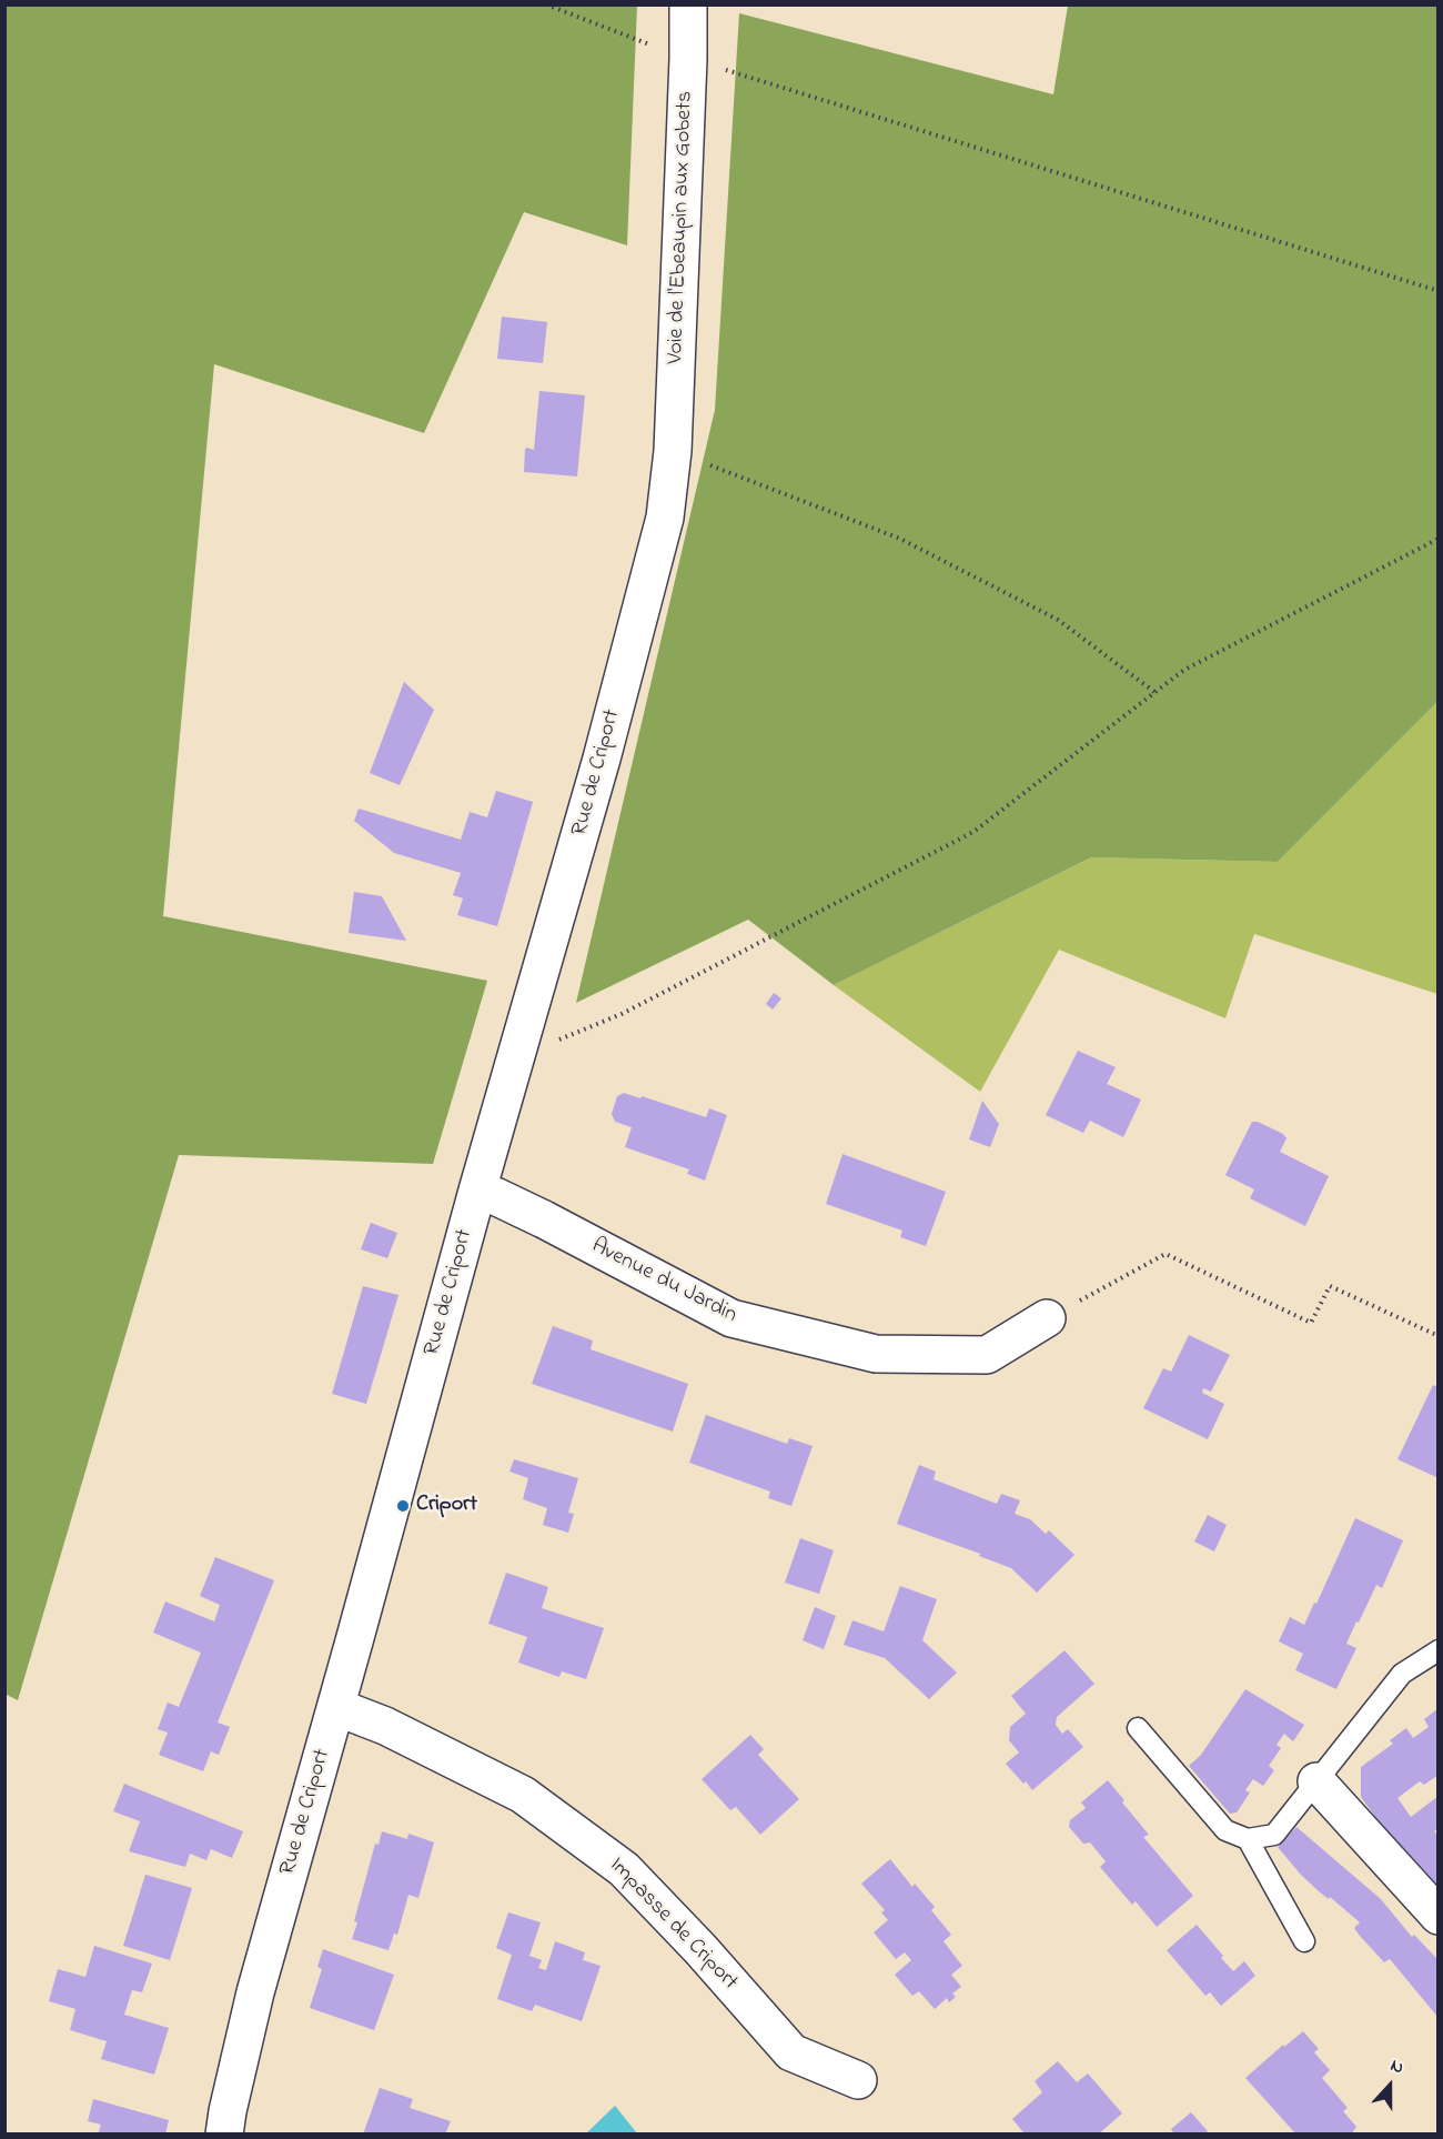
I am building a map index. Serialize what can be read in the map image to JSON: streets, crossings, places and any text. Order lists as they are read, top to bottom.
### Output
{
  "streets": {
    "street": [
      "Voie de l'Ebeaupin aux Gobets",
      "Rue de Criport",
      "Avenue du Jardin",
      "Impasse de Criport"
    ]
  },
  "crossings": [
    ["Voie de l'Ebeaupin aux Gobets", "Rue de Criport"],
    ["Rue de Criport", "Avenue du Jardin"],
    ["Rue de Criport", "Impasse de Criport"]
  ],
  "places": ["Criport"],
  "north": "top"
}
